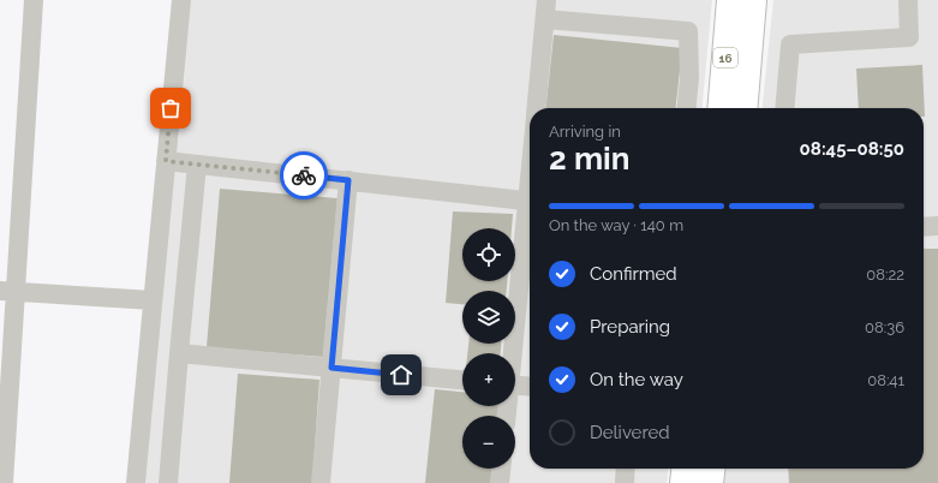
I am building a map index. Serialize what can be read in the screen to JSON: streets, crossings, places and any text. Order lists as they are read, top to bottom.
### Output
{
  "streets": {
    "highway": ["16"]
  },
  "page": {
    "heading": ["2 min", "Arriving in", "08:45–08:50"],
    "bar": "On the way · 140 m",
    "map_buttons": ["+", "−"],
    "list": [
      ["Confirmed", "08:22"],
      ["Preparing", "08:36"],
      ["On the way", "08:41"],
      "Delivered"
    ]
  }
}
